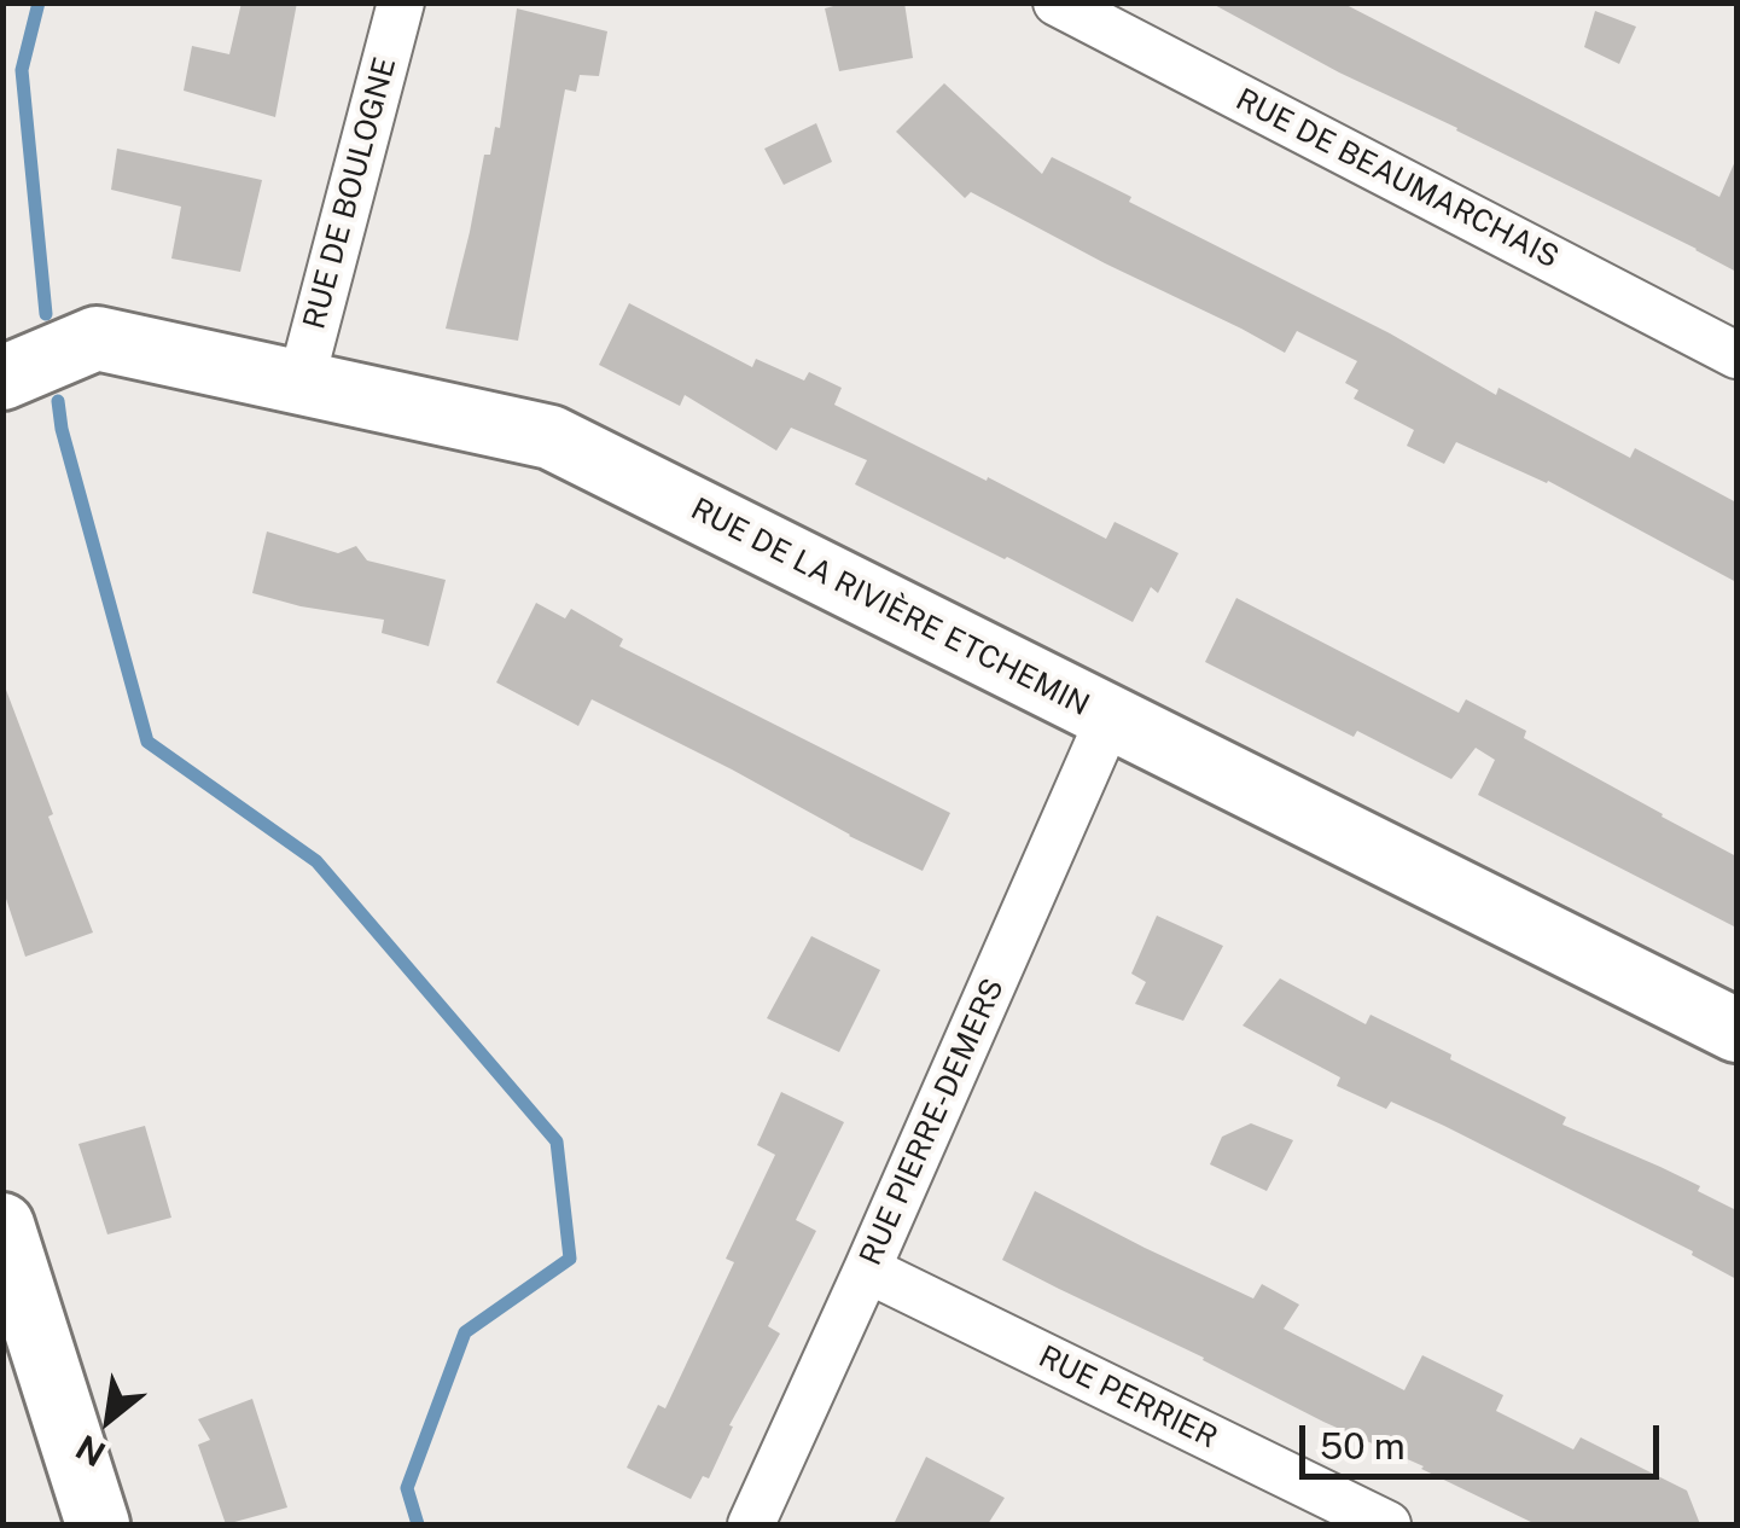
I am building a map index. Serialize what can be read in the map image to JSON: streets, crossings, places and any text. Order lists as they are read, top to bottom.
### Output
{
  "streets": {
    "street": [
      "RUE DE BEAUMARCHAIS",
      "RUE DE BOULOGNE",
      "RUE DE LA RIVIÈRE ETCHEMIN",
      "RUE PIERRE-DEMERS",
      "RUE PERRIER"
    ]
  },
  "crossings": [
    ["RUE DE BOULOGNE", "RUE DE LA RIVIÈRE ETCHEMIN"],
    ["RUE DE LA RIVIÈRE ETCHEMIN", "RUE PIERRE-DEMERS"],
    ["RUE PIERRE-DEMERS", "RUE PERRIER"]
  ],
  "scale_bar": "50 m",
  "north": "bottom left"
}
